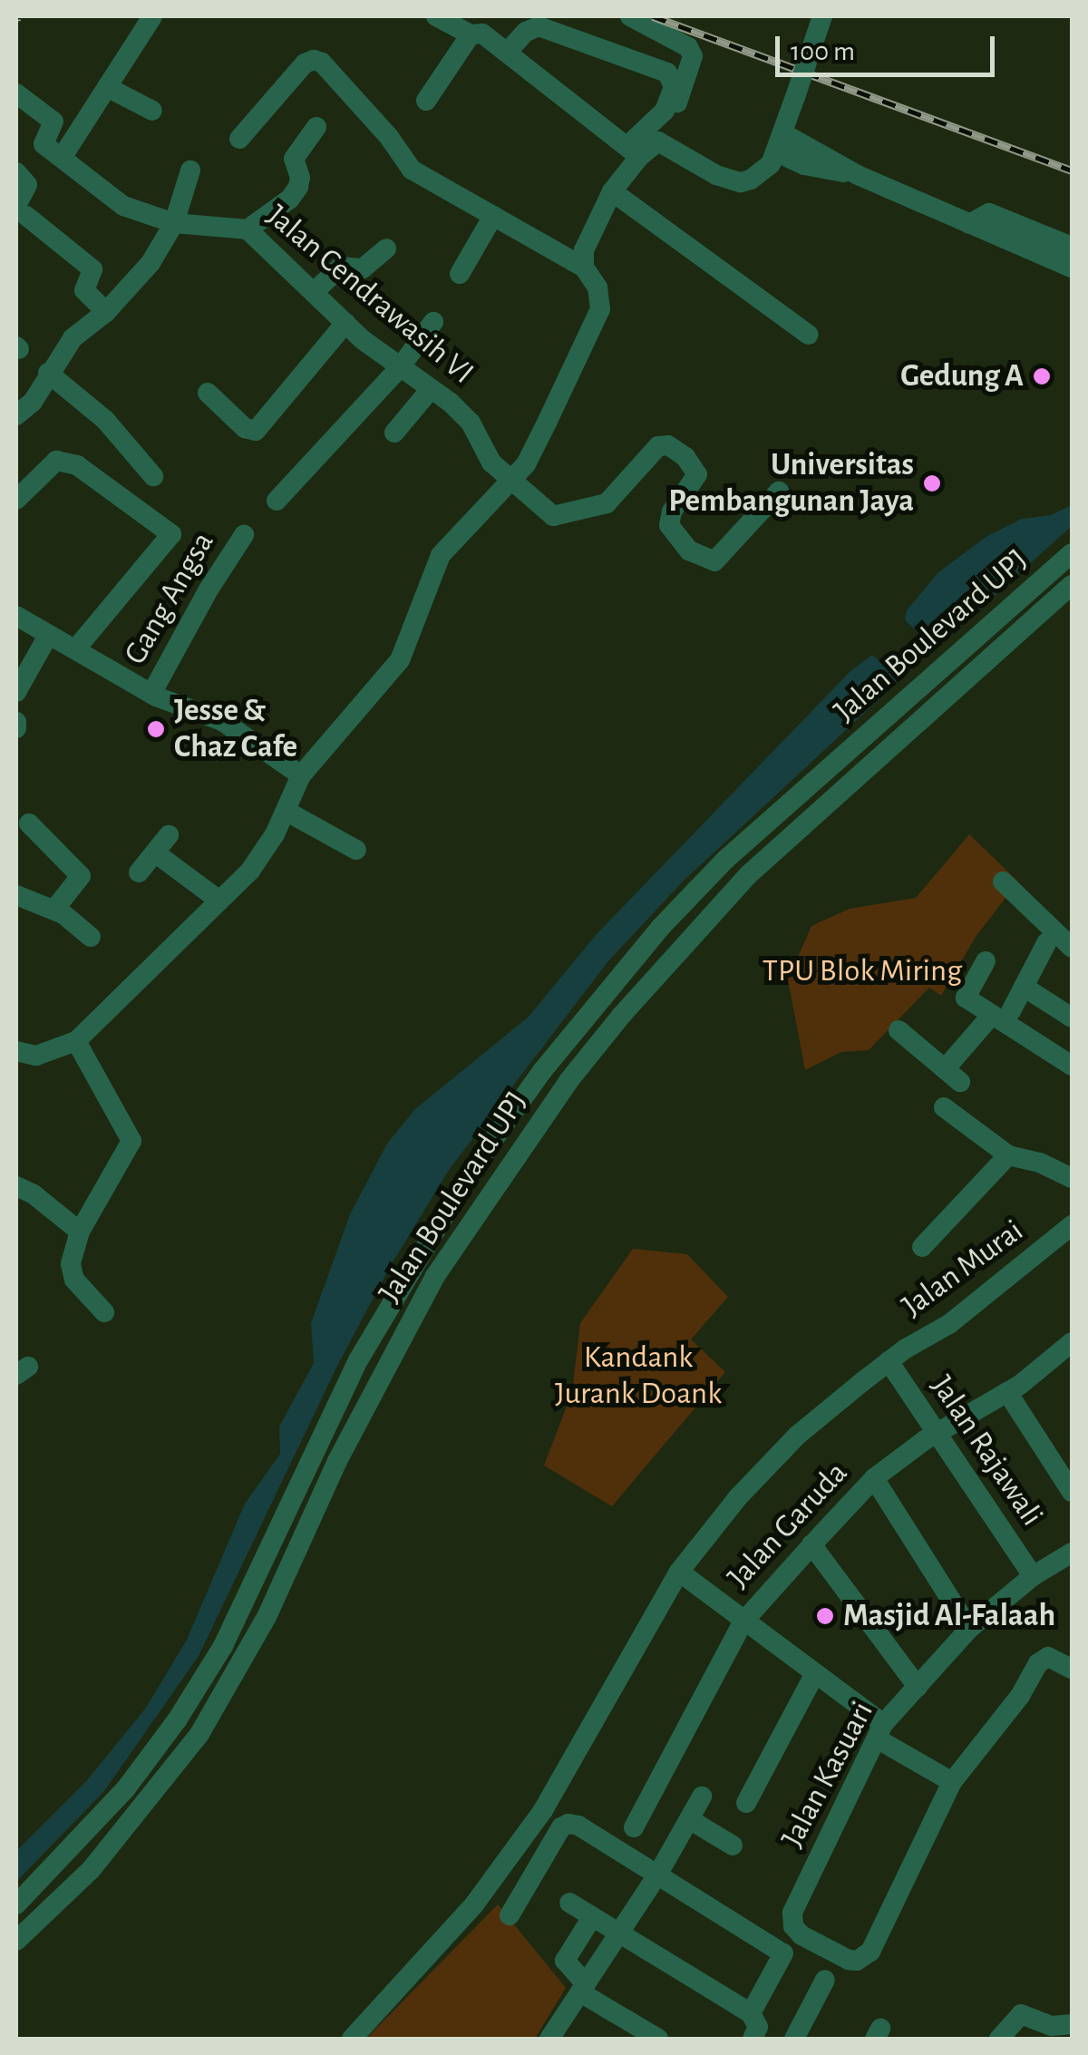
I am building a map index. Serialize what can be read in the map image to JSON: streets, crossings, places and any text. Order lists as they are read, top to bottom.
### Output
{
  "streets": {
    "street": [
      "Jalan Cendrawasih VI",
      "Gang Angsa",
      "Jalan Boulevard UPJ",
      "Jalan Murai",
      "Jalan Rajawali",
      "Jalan Garuda",
      "Jalan Kasuari"
    ]
  },
  "crossings": [
    ["Jalan Murai", "Jalan Rajawali"],
    ["Jalan Rajawali", "Jalan Garuda"],
    ["Jalan Rajawali", "Jalan Kasuari"]
  ],
  "parks": ["TPU Blok Miring", "Kandank Jurank Doank"],
  "places": [
    "Gedung A",
    "Universitas Pembangunan Jaya",
    "Jesse & Chaz Cafe",
    "Masjid Al-Falaah"
  ],
  "scale_bar": "100 m"
}
